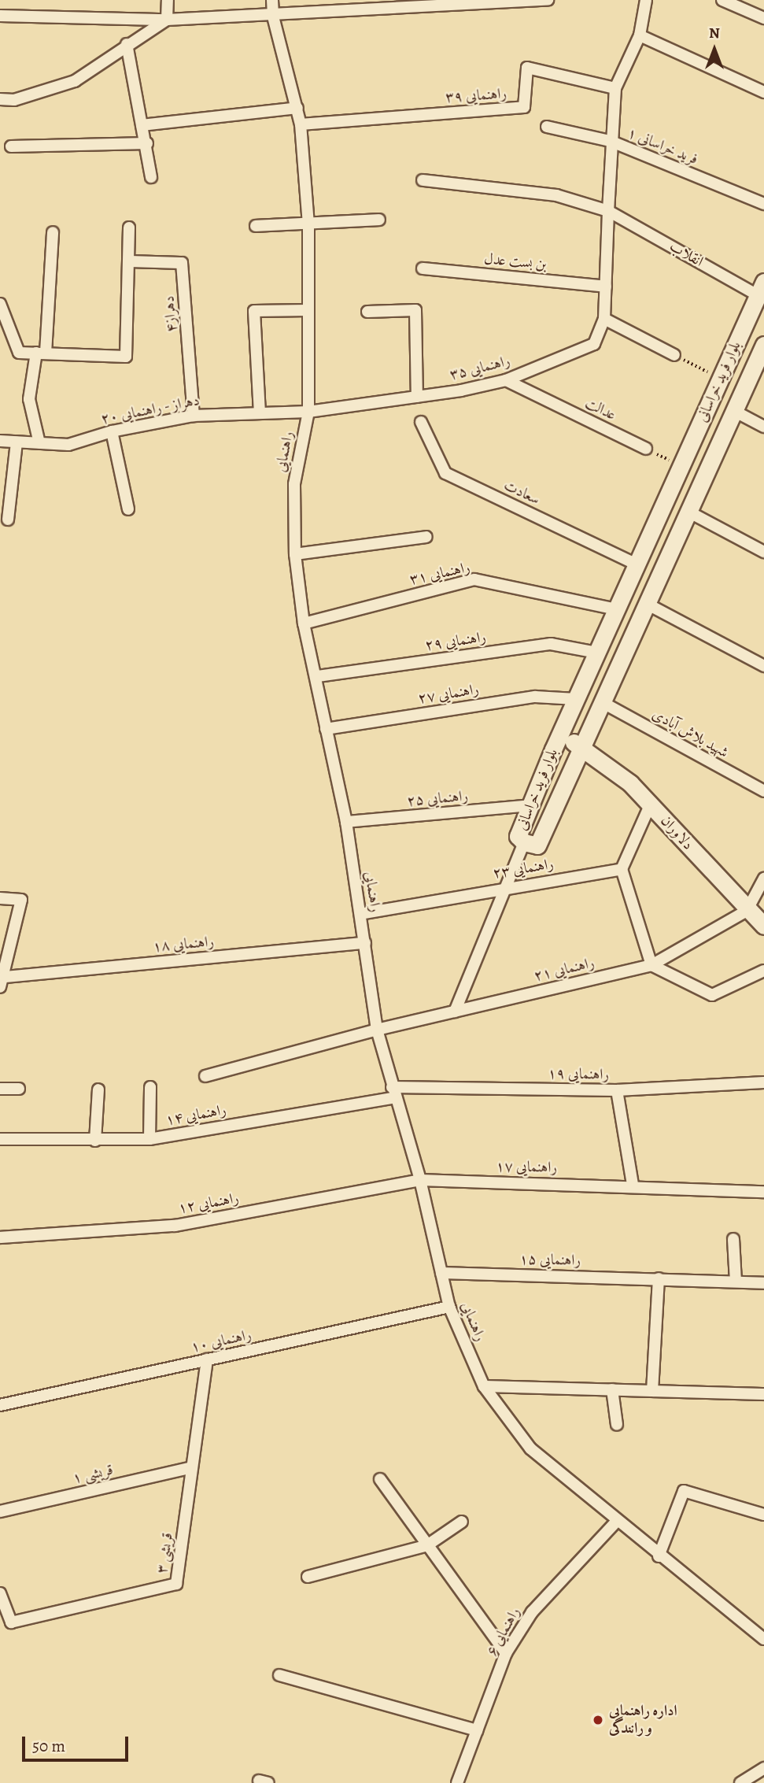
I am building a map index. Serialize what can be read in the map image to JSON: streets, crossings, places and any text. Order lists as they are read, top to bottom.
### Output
{
  "streets": {
    "street": [
      "راهنمایی ۳۹",
      "فرید خراسانی ۱",
      "انقلاب",
      "بن بست عدل",
      "دهراز۴",
      "راهنمایی ۳۵",
      "بلوار فرید خراسانی",
      "عدالت",
      "دهراز - راهنمایی ۲۰",
      "راهنمایی",
      "سعادت",
      "راهنمایی ۳۱",
      "راهنمایی ۲۹",
      "راهنمایی ۲۷",
      "شهید بلاش آبادی",
      "راهنمایی ۲۵",
      "دلاوران",
      "راهنمایی ۲۳",
      "راهنمایی ۱۸",
      "راهنمایی ۲۱",
      "راهنمایی ۱۹",
      "راهنمایی ۱۴",
      "راهنمایی ۱۷",
      "راهنمایی ۱۲",
      "راهنمایی ۱۵",
      "راهنمایی ۱۰",
      "قریشی ۱",
      "قریشی ۳",
      "راهنمایی ۶"
    ]
  },
  "crossings": [
    ["راهنمایی ۳۹", "راهنمایی"],
    ["انقلاب", "راهنمایی ۳۵"],
    ["انقلاب", "بلوار فرید خراسانی"],
    ["بن بست عدل", "راهنمایی ۳۵"],
    ["دهراز۴", "دهراز - راهنمایی ۲۰"],
    ["راهنمایی ۳۵", "عدالت"],
    ["راهنمایی ۳۵", "دهراز - راهنمایی ۲۰"],
    ["راهنمایی ۳۵", "راهنمایی"],
    ["بلوار فرید خراسانی", "سعادت"],
    ["بلوار فرید خراسانی", "راهنمایی ۳۱"],
    ["بلوار فرید خراسانی", "راهنمایی ۲۹"],
    ["بلوار فرید خراسانی", "راهنمایی ۲۷"],
    ["بلوار فرید خراسانی", "شهید بلاش آبادی"],
    ["بلوار فرید خراسانی", "راهنمایی ۲۵"],
    ["بلوار فرید خراسانی", "دلاوران"],
    ["دهراز - راهنمایی ۲۰", "راهنمایی"],
    ["راهنمایی", "راهنمایی ۳۱"],
    ["راهنمایی", "راهنمایی ۲۹"],
    ["راهنمایی", "راهنمایی ۲۷"],
    ["راهنمایی", "راهنمایی ۲۵"],
    ["راهنمایی", "راهنمایی ۲۳"],
    ["راهنمایی", "راهنمایی ۱۸"],
    ["راهنمایی", "راهنمایی ۲۱"],
    ["راهنمایی", "راهنمایی ۱۹"],
    ["راهنمایی", "راهنمایی ۱۴"],
    ["راهنمایی", "راهنمایی ۱۷"],
    ["راهنمایی", "راهنمایی ۱۲"],
    ["راهنمایی", "راهنمایی ۱۵"],
    ["راهنمایی", "راهنمایی ۱۰"],
    ["راهنمایی", "راهنمایی ۶"],
    ["دلاوران", "راهنمایی ۲۱"],
    ["راهنمایی ۱۹", "راهنمایی ۱۴"],
    ["راهنمایی ۱۷", "راهنمایی ۱۲"],
    ["راهنمایی ۱۰", "قریشی ۳"],
    ["قریشی ۱", "قریشی ۳"]
  ],
  "places": ["اداره راهنمایی و رانندگی"],
  "scale_bar": "50 m",
  "north": "top"
}
